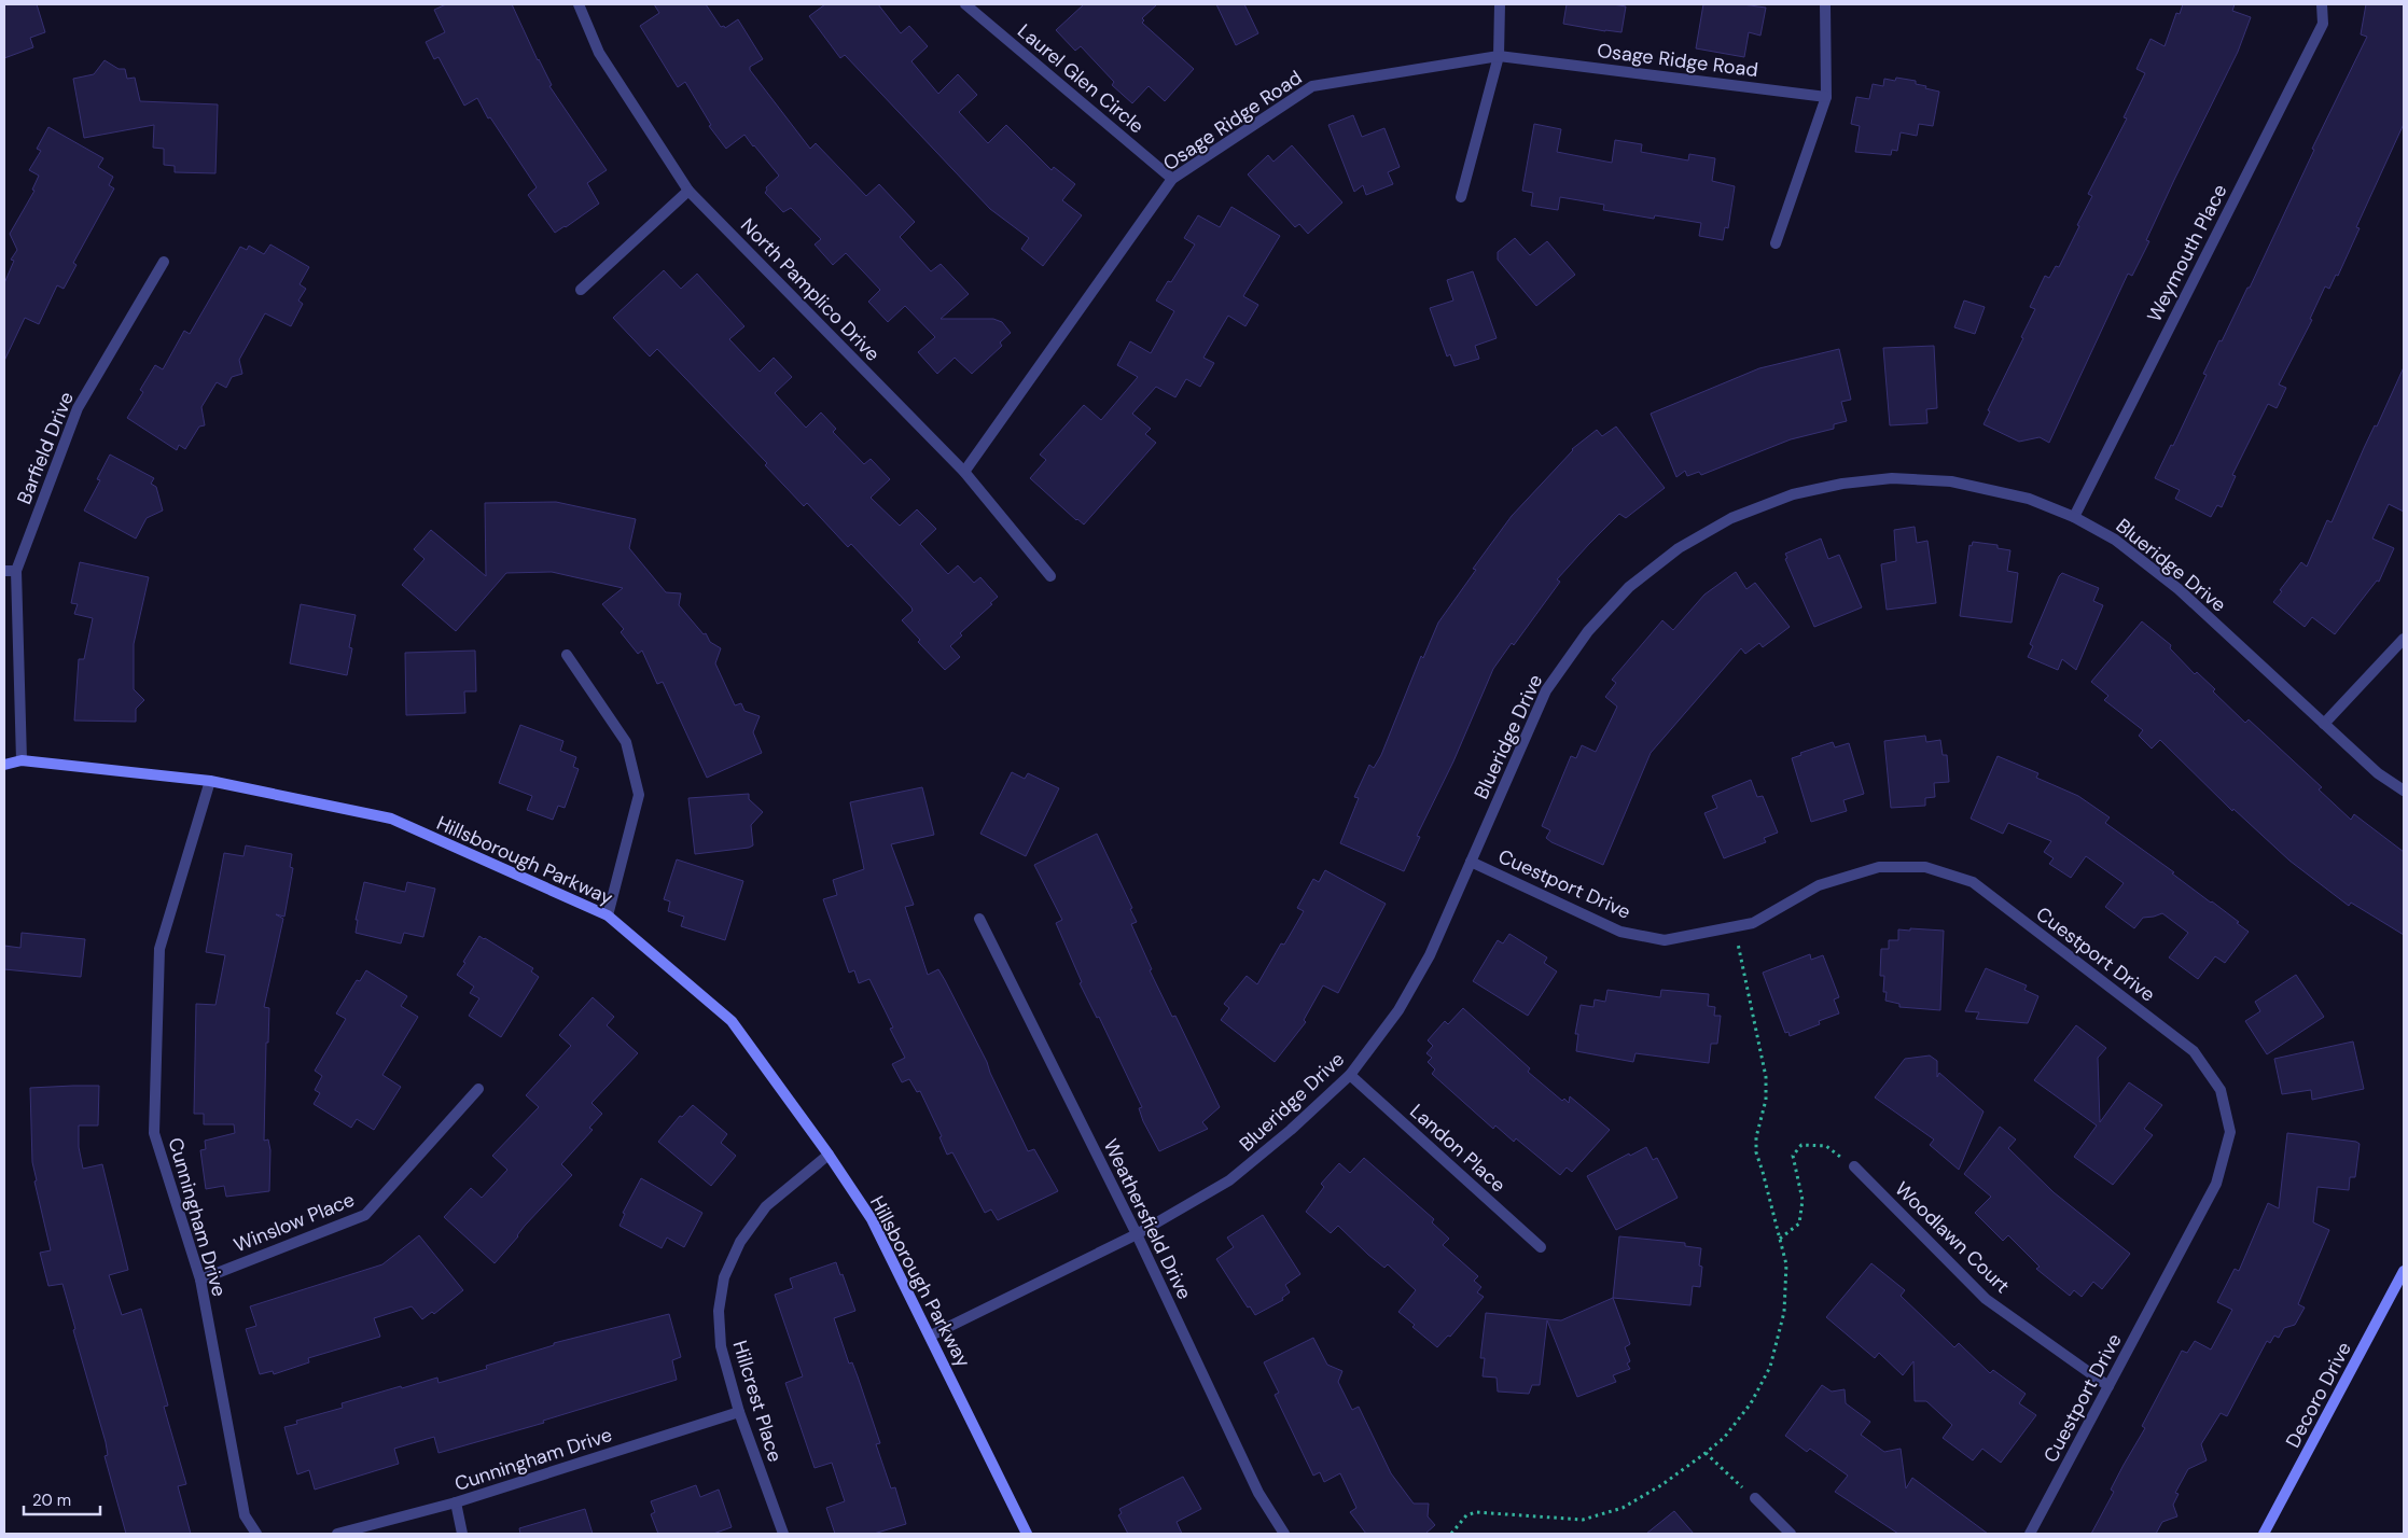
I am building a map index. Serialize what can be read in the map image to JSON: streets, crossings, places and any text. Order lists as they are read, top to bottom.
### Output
{
  "streets": {
    "street": [
      "Osage Ridge Road",
      "Laurel Glen Circle",
      "Weymouth Place",
      "North Pamplico Drive",
      "Barfield Drive",
      "Blueridge Drive",
      "Hillsborough Parkway",
      "Cuestport Drive",
      "Landon Place",
      "Cunningham Drive",
      "Weathersfield Drive",
      "Winslow Place",
      "Woodlawn Court",
      "Decoro Drive",
      "Hillcrest Place"
    ]
  },
  "crossings": [
    ["Osage Ridge Road", "Laurel Glen Circle"],
    ["Osage Ridge Road", "North Pamplico Drive"],
    ["Weymouth Place", "Blueridge Drive"],
    ["Barfield Drive", "Hillsborough Parkway"],
    ["Blueridge Drive", "Hillsborough Parkway"],
    ["Blueridge Drive", "Cuestport Drive"],
    ["Blueridge Drive", "Landon Place"],
    ["Blueridge Drive", "Weathersfield Drive"],
    ["Hillsborough Parkway", "Cunningham Drive"],
    ["Hillsborough Parkway", "Hillcrest Place"],
    ["Cuestport Drive", "Woodlawn Court"],
    ["Cunningham Drive", "Winslow Place"],
    ["Cunningham Drive", "Hillcrest Place"]
  ],
  "scale_bar": "20 m"
}
